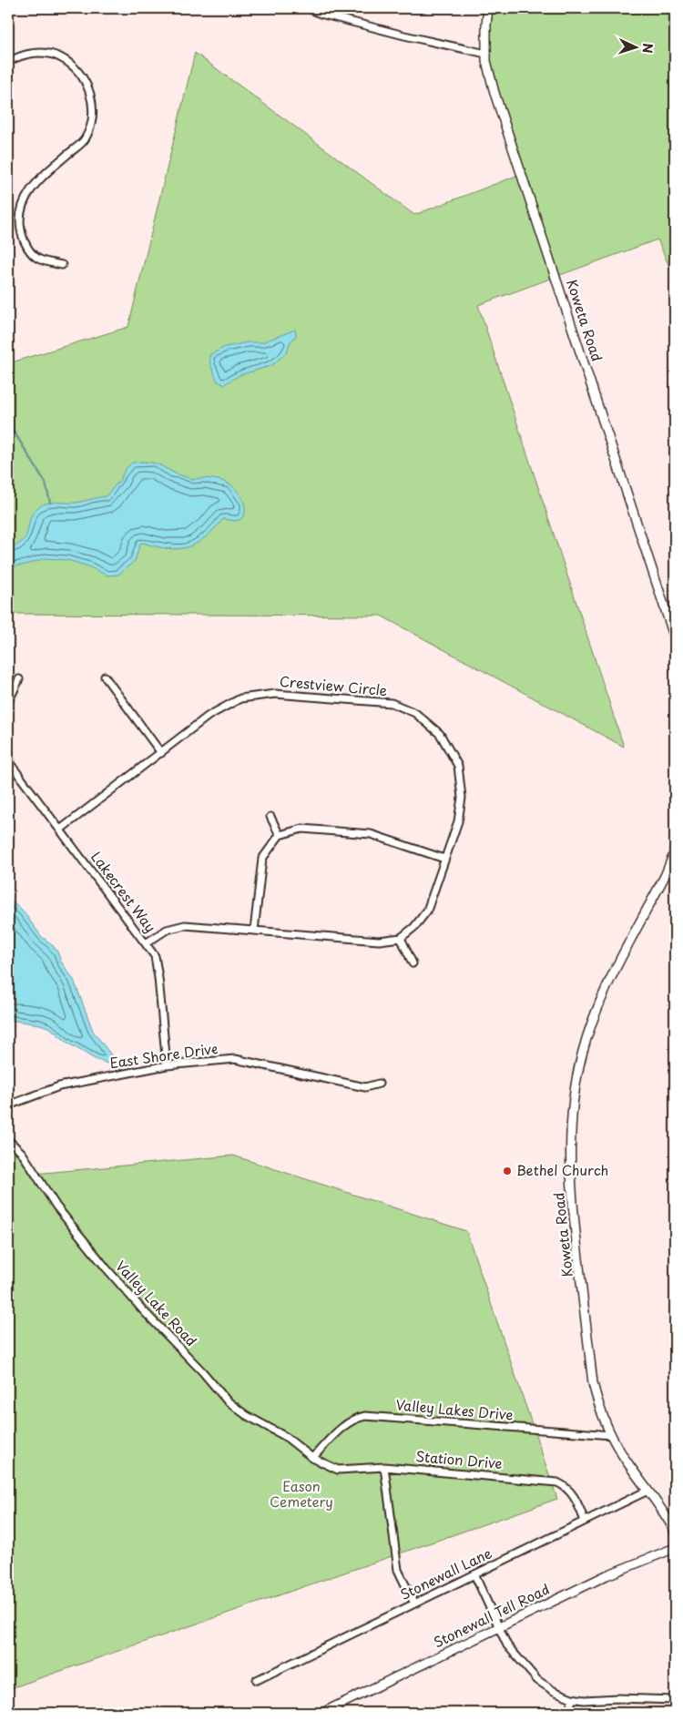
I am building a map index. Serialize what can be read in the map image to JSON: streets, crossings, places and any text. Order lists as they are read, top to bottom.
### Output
{
  "streets": {
    "street": [
      "Koweta Road",
      "Crestview Circle",
      "Lakecrest Way",
      "East Shore Drive",
      "Valley Lake Road",
      "Valley Lakes Drive",
      "Station Drive",
      "Stonewall Lane",
      "Stonewall Tell Road"
    ]
  },
  "crossings": [
    ["Koweta Road", "Valley Lakes Drive"],
    ["Koweta Road", "Stonewall Lane"],
    ["Crestview Circle", "Lakecrest Way"],
    ["Lakecrest Way", "East Shore Drive"],
    ["Valley Lake Road", "Valley Lakes Drive"],
    ["Valley Lake Road", "Station Drive"],
    ["Valley Lakes Drive", "Station Drive"],
    ["Station Drive", "Stonewall Lane"]
  ],
  "parks": ["Eason Cemetery"],
  "places": ["Bethel Church"],
  "north": "right"
}
